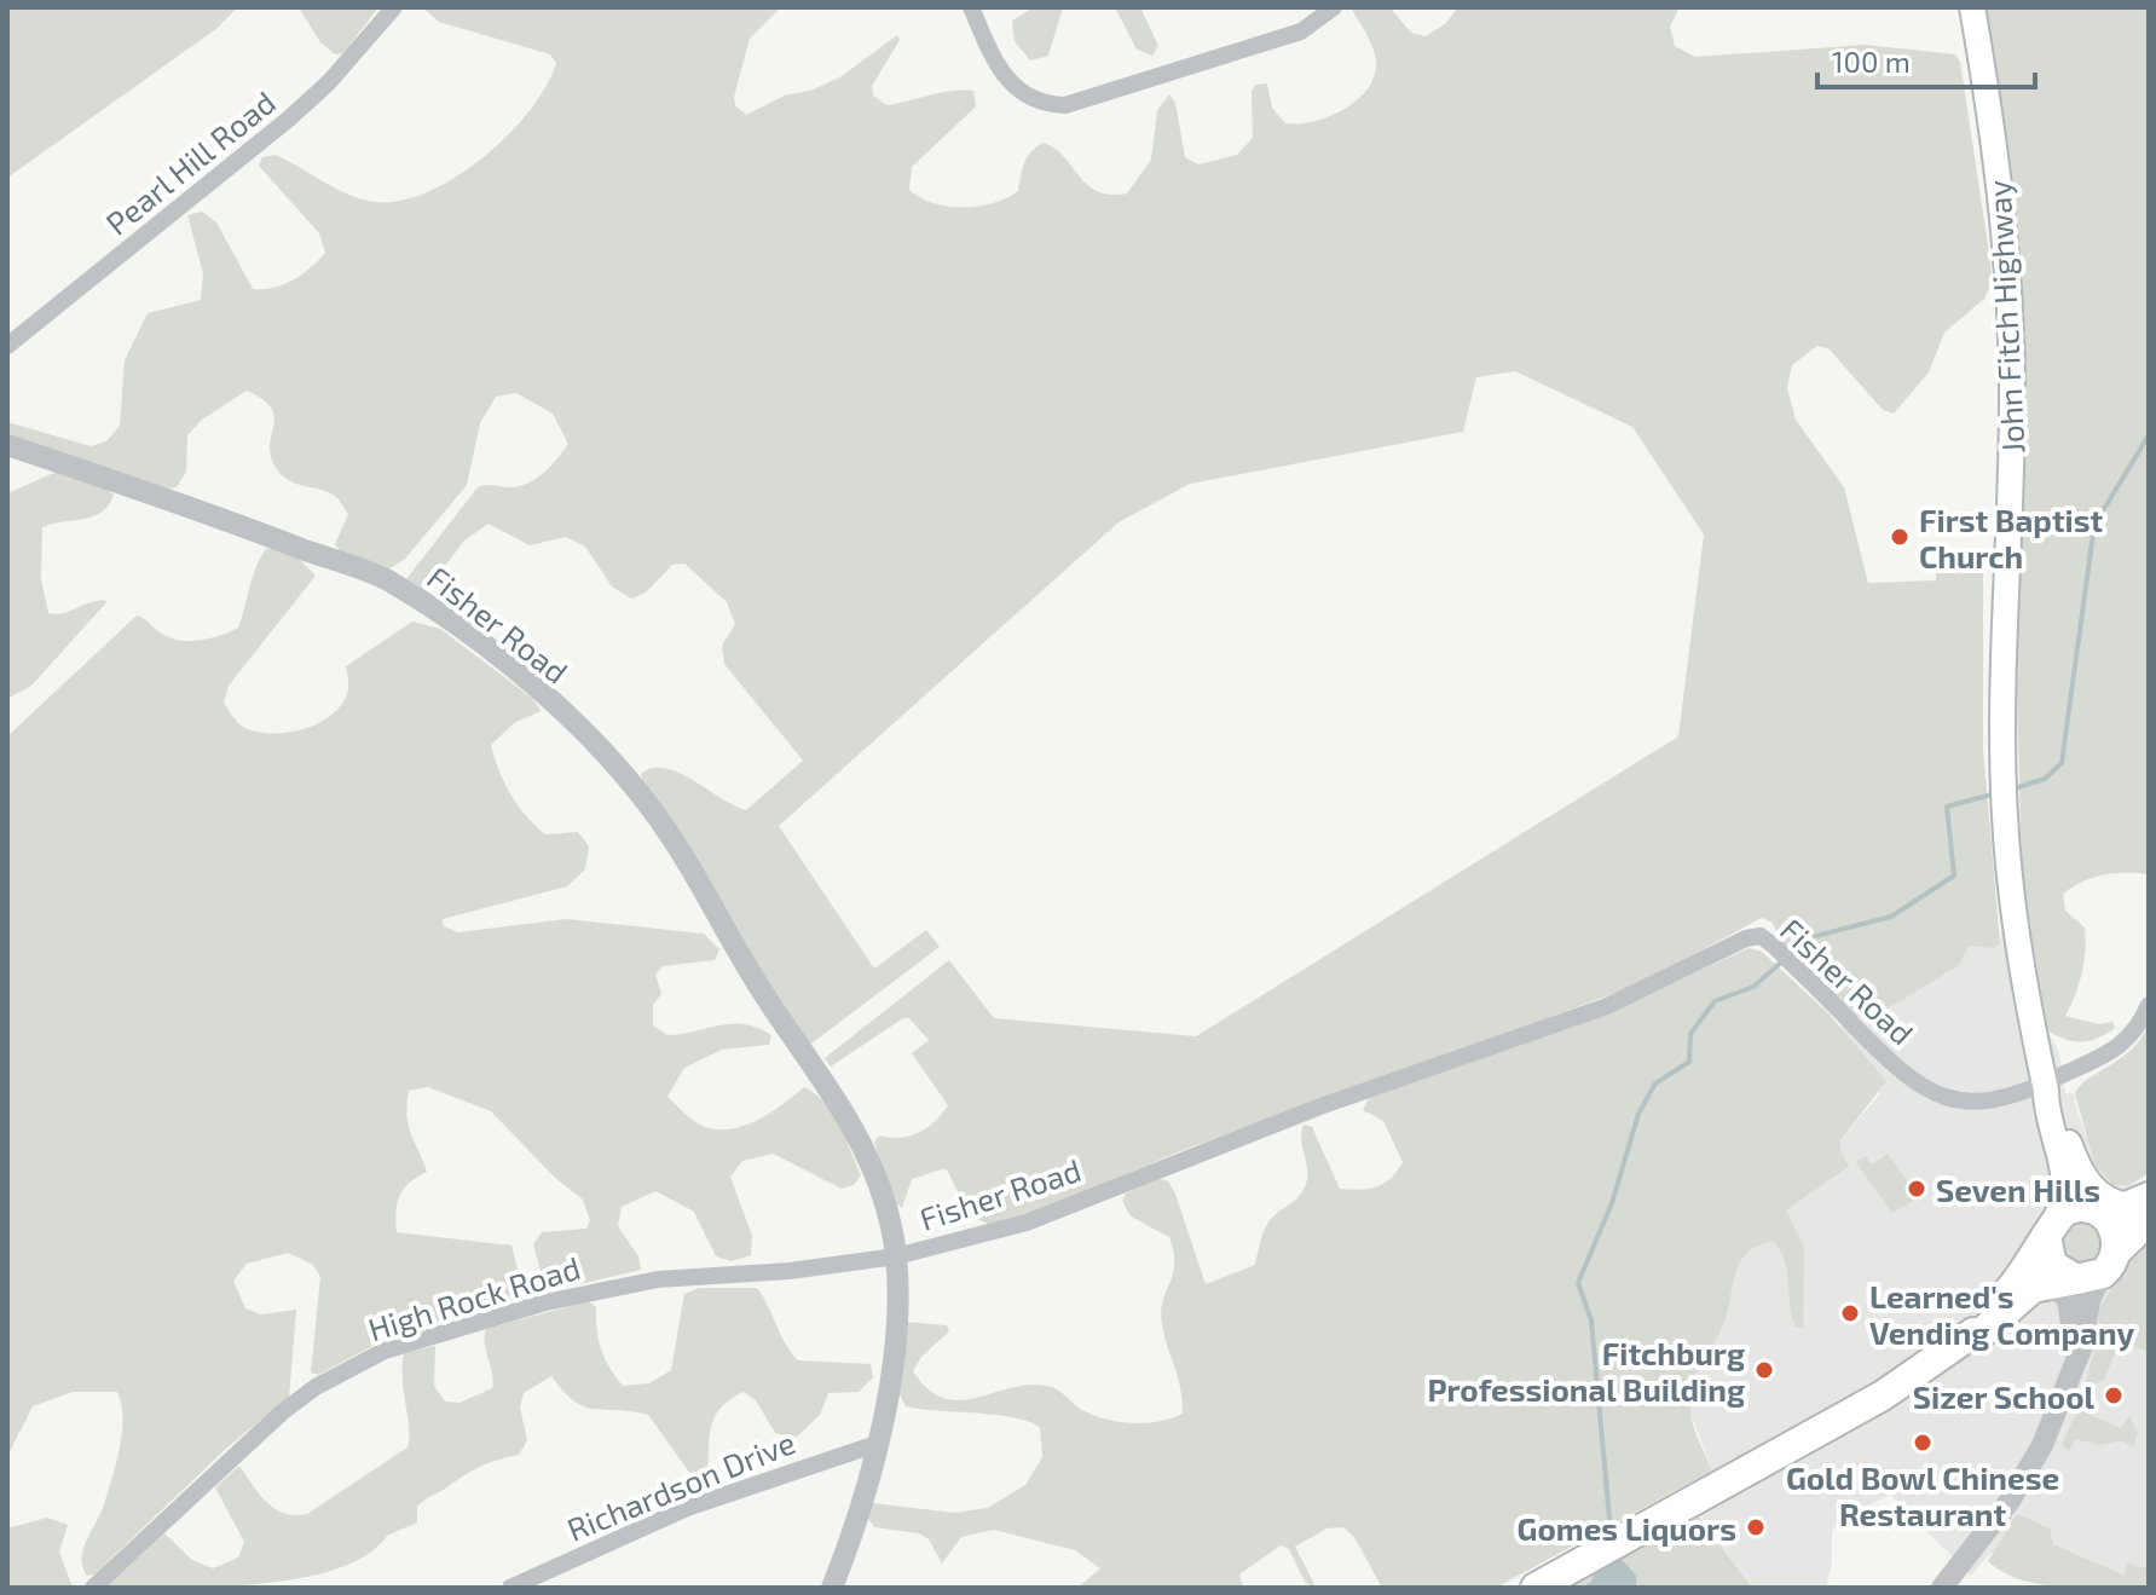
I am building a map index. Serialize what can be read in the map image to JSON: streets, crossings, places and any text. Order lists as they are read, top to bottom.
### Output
{
  "streets": {
    "main road": ["John Fitch Highway"],
    "street": [
      "Pearl Hill Road",
      "Fisher Road",
      "High Rock Road",
      "Richardson Drive"
    ]
  },
  "crossings": [
    ["John Fitch Highway", "Fisher Road"],
    ["Fisher Road", "High Rock Road"]
  ],
  "places": [
    "First Baptist Church",
    "Seven Hills",
    "Learned's Vending Company",
    "Fitchburg Professional Building",
    "Sizer School",
    "Gold Bowl Chinese Restaurant",
    "Gomes Liquors"
  ],
  "scale_bar": "100 m"
}
